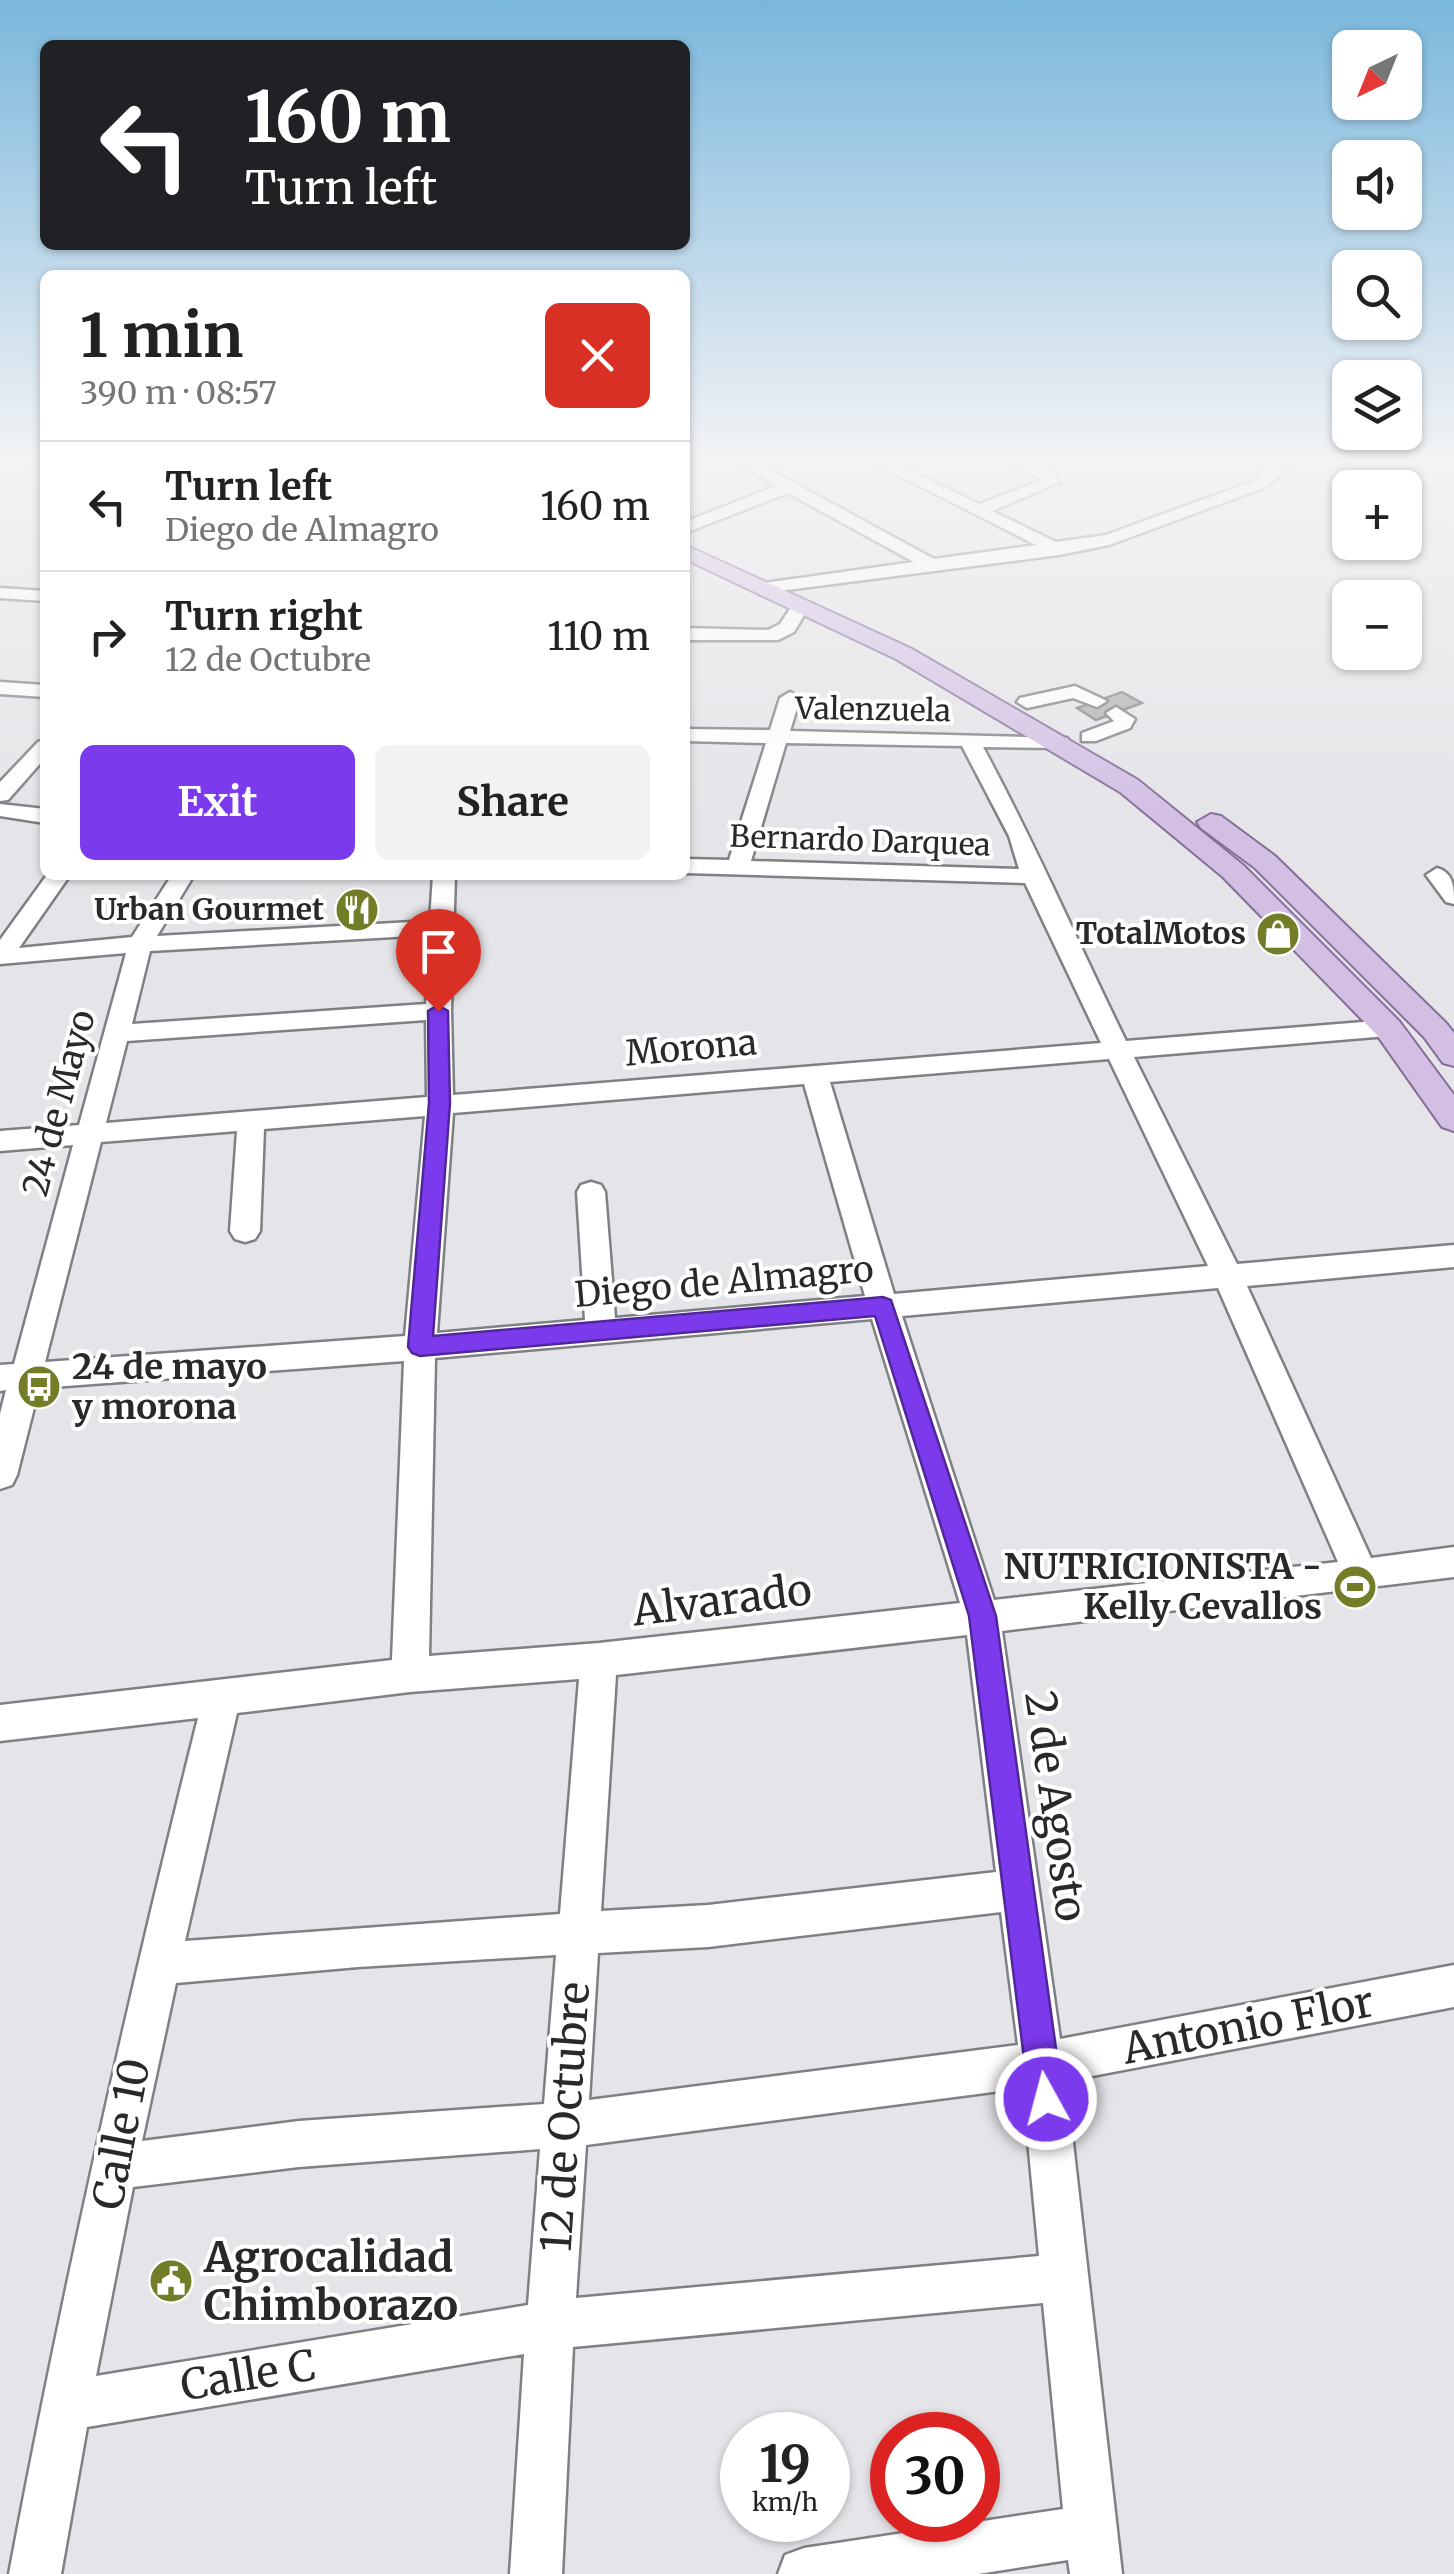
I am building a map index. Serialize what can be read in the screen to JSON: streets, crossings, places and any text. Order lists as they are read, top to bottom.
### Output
{
  "streets": {
    "street": [
      "Valenzuela",
      "Bernardo Darquea",
      "Morona",
      "24 de Mayo",
      "Diego de Almagro",
      "Alvarado",
      "2 de Agosto",
      "Antonio Flor",
      "12 de Octubre",
      "Calle 10",
      "Calle C"
    ]
  },
  "crossings": [
    ["Morona", "24 de Mayo"],
    ["Morona", "2 de Agosto"],
    ["24 de Mayo", "Diego de Almagro"],
    ["Diego de Almagro", "2 de Agosto"],
    ["Alvarado", "2 de Agosto"],
    ["Alvarado", "12 de Octubre"],
    ["Alvarado", "Calle 10"],
    ["2 de Agosto", "Antonio Flor"],
    ["2 de Agosto", "Calle C"],
    ["Antonio Flor", "12 de Octubre"],
    ["Antonio Flor", "Calle 10"],
    ["12 de Octubre", "Calle C"],
    ["Calle 10", "Calle C"]
  ],
  "places": {
    "restaurant": ["Urban Gourmet"],
    "shop": ["TotalMotos"],
    "bus stop": ["24 de mayo y morona"],
    "sports": ["NUTRICIONISTA - Kelly Cevallos"],
    "public building": ["Agrocalidad Chimborazo"]
  },
  "north": "bottom left",
  "page": {
    "map_buttons": ["+", "−"],
    "turn": ["160 m", "Turn left"],
    "heading": ["1 min", "390 m · 08:57"],
    "list": [
      {
        "name": "Turn left",
        "note": "Diego de Almagro",
        "value": "160 m"
      },
      {
        "name": "Turn right",
        "note": "12 de Octubre",
        "value": "110 m"
      }
    ],
    "buttons": ["Exit", "Share"],
    "speed": "19 km/h",
    "limit": "30"
  }
}
